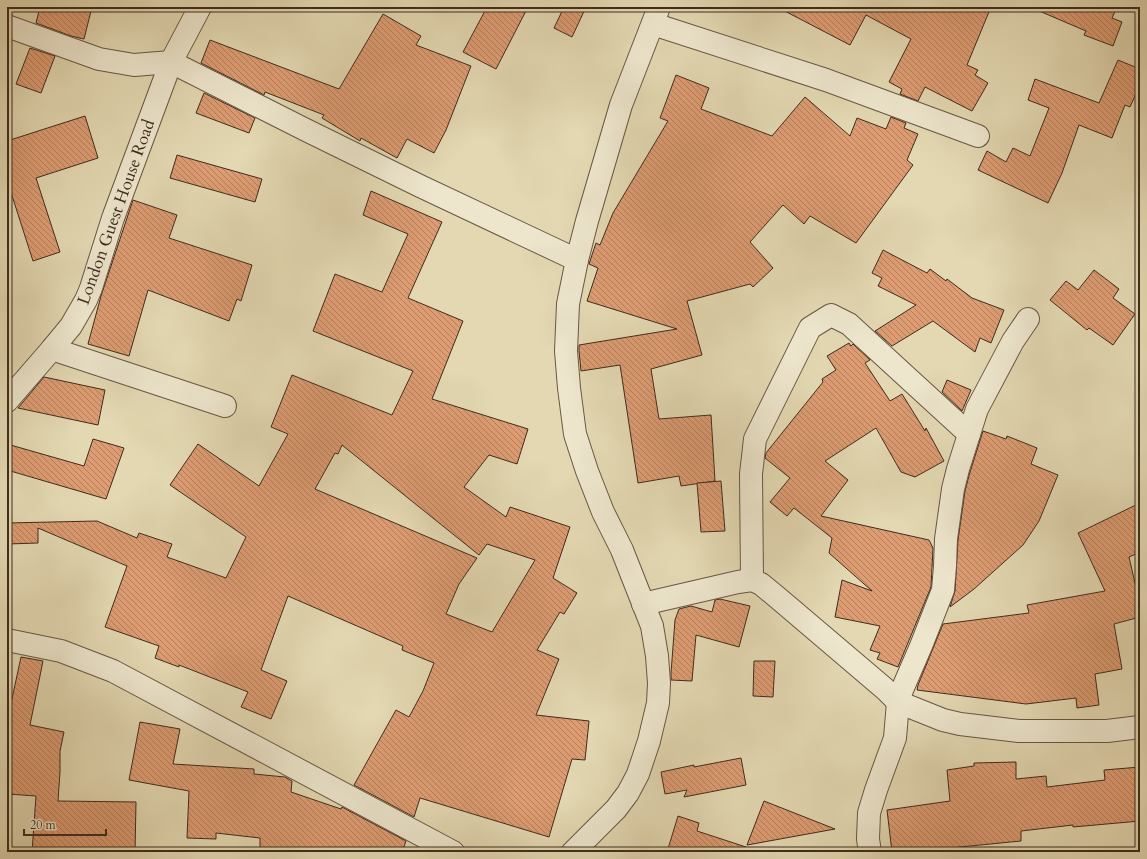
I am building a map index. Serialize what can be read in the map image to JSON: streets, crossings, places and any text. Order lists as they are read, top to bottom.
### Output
{
  "streets": {
    "street": ["London Guest House Road"]
  },
  "scale_bar": "20 m"
}
